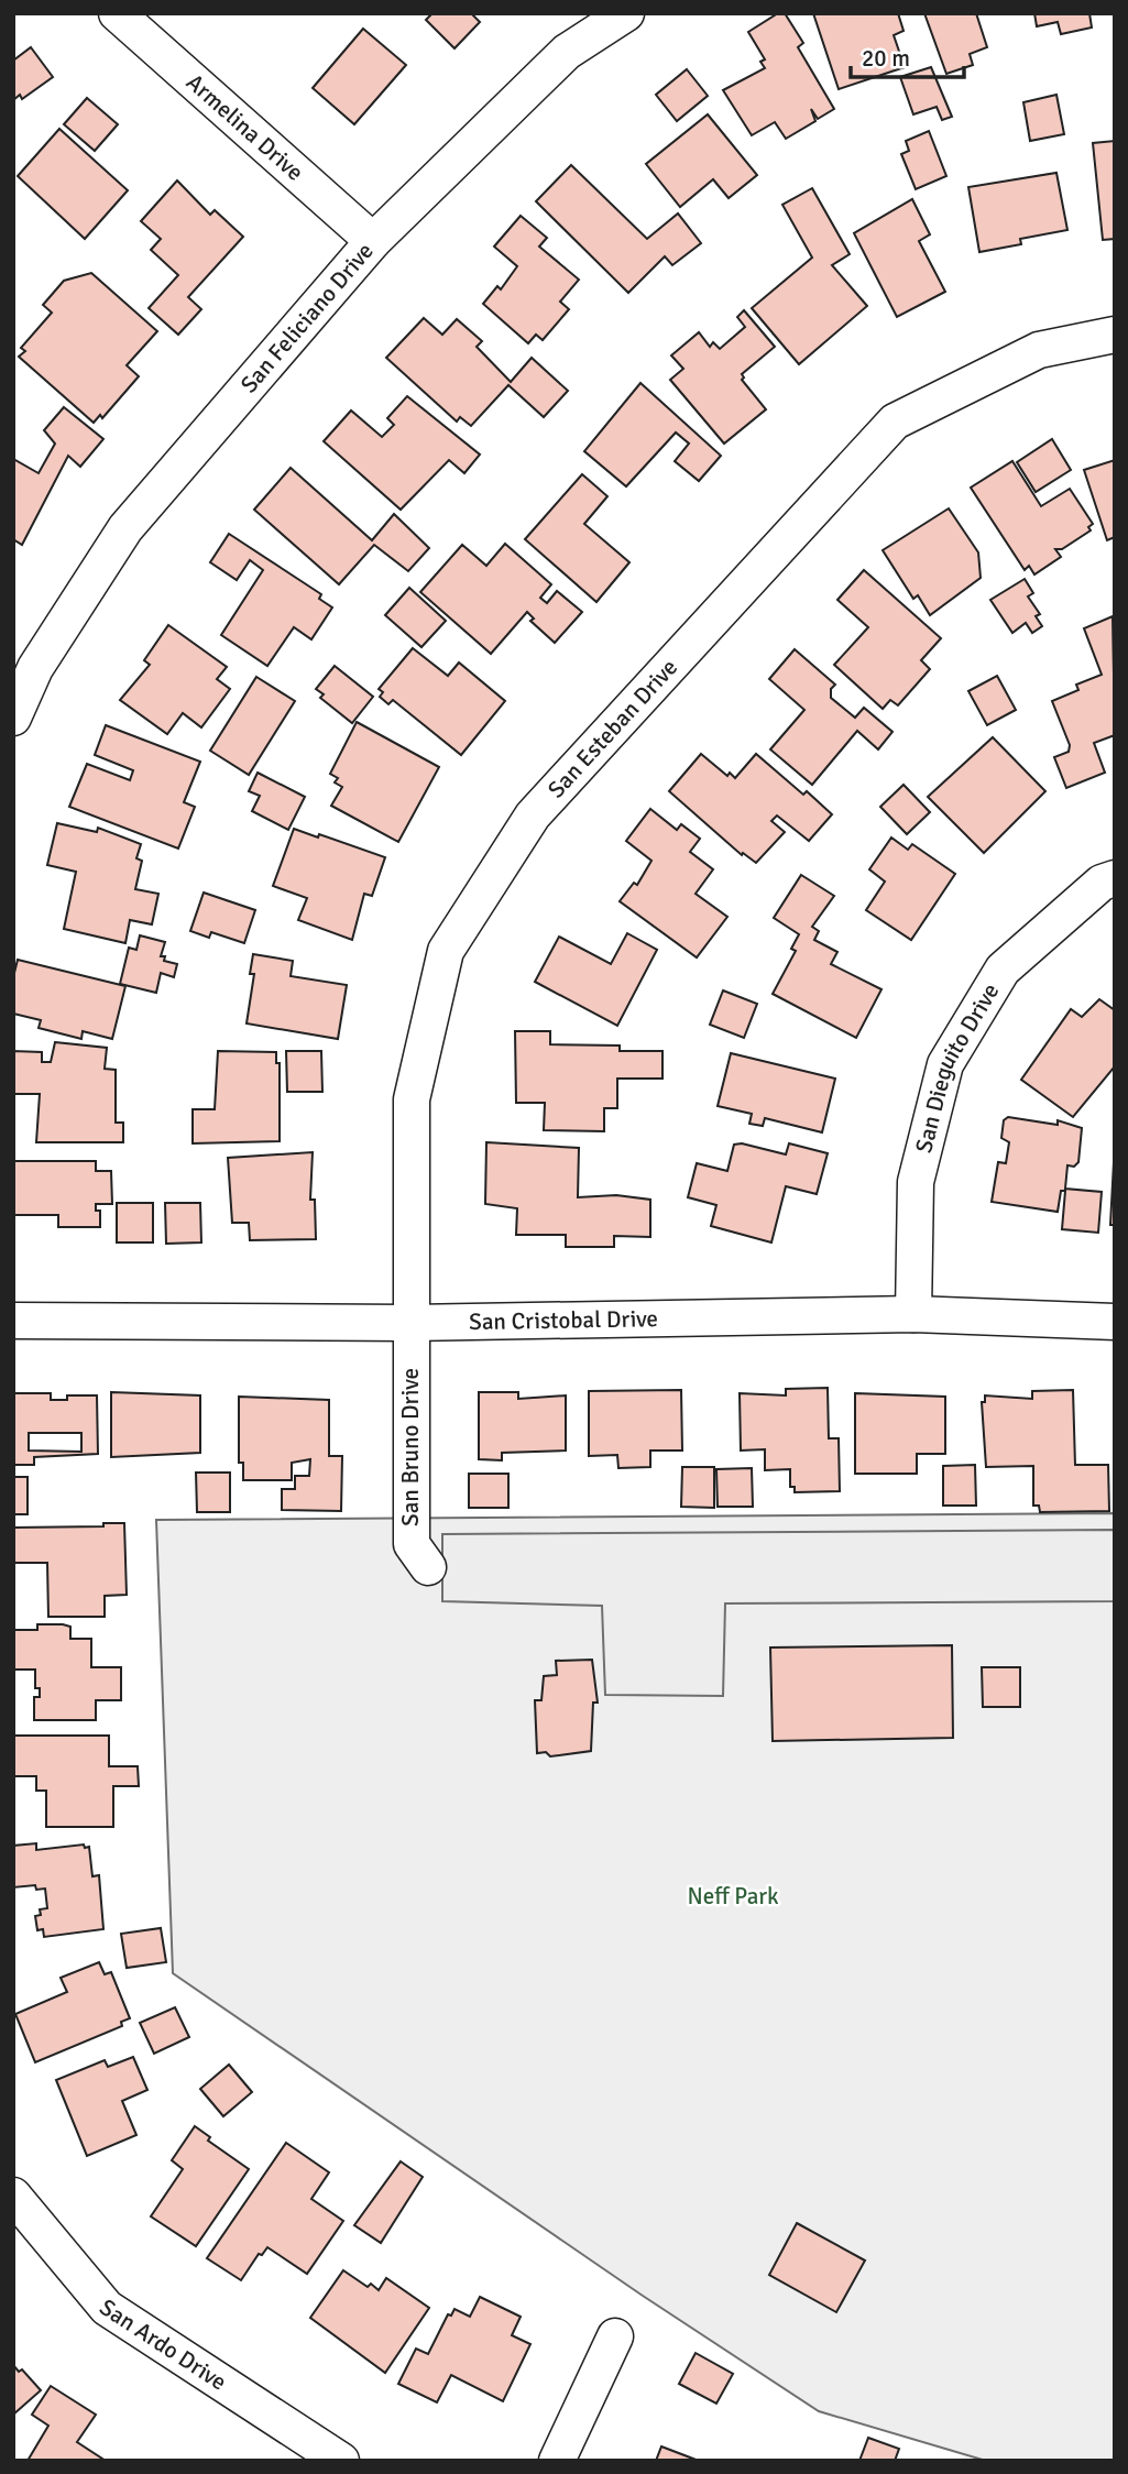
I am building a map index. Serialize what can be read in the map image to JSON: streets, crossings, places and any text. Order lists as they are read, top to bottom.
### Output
{
  "streets": {
    "street": [
      "Armelina Drive",
      "San Feliciano Drive",
      "San Esteban Drive",
      "San Dieguito Drive",
      "San Cristobal Drive",
      "San Bruno Drive",
      "San Ardo Drive"
    ]
  },
  "crossings": [
    ["Armelina Drive", "San Feliciano Drive"],
    ["San Esteban Drive", "San Cristobal Drive"],
    ["San Esteban Drive", "San Bruno Drive"],
    ["San Dieguito Drive", "San Cristobal Drive"],
    ["San Cristobal Drive", "San Bruno Drive"]
  ],
  "parks": ["Neff Park"],
  "scale_bar": "20 m"
}
